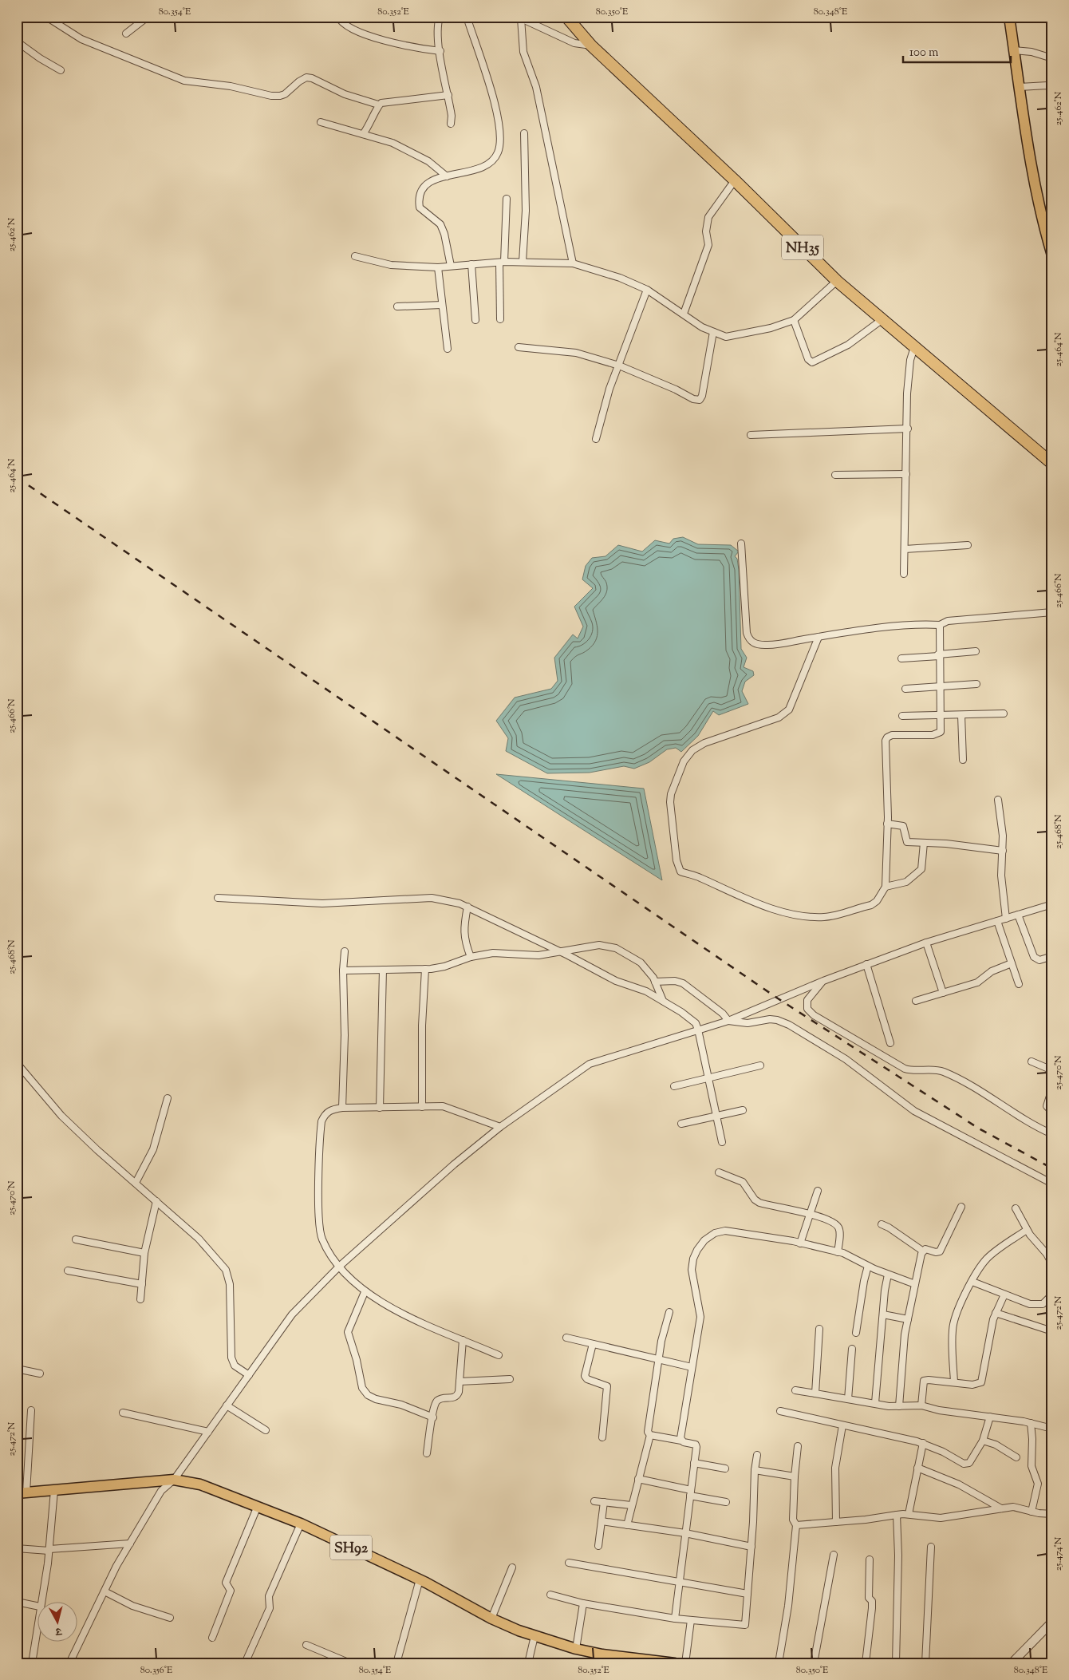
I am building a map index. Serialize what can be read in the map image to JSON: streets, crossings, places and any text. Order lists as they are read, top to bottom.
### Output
{
  "streets": {
    "highway": ["NH35"],
    "main road": ["SH92"]
  },
  "scale_bar": "100 m",
  "north": "bottom",
  "coordinates": [
    "80.354°E",
    "80.352°E",
    "80.350°E",
    "80.348°E",
    "25.462°N",
    "25.464°N",
    "25.466°N",
    "25.468°N",
    "25.470°N",
    "25.472°N",
    "25.474°N",
    "80.356°E"
  ]
}
